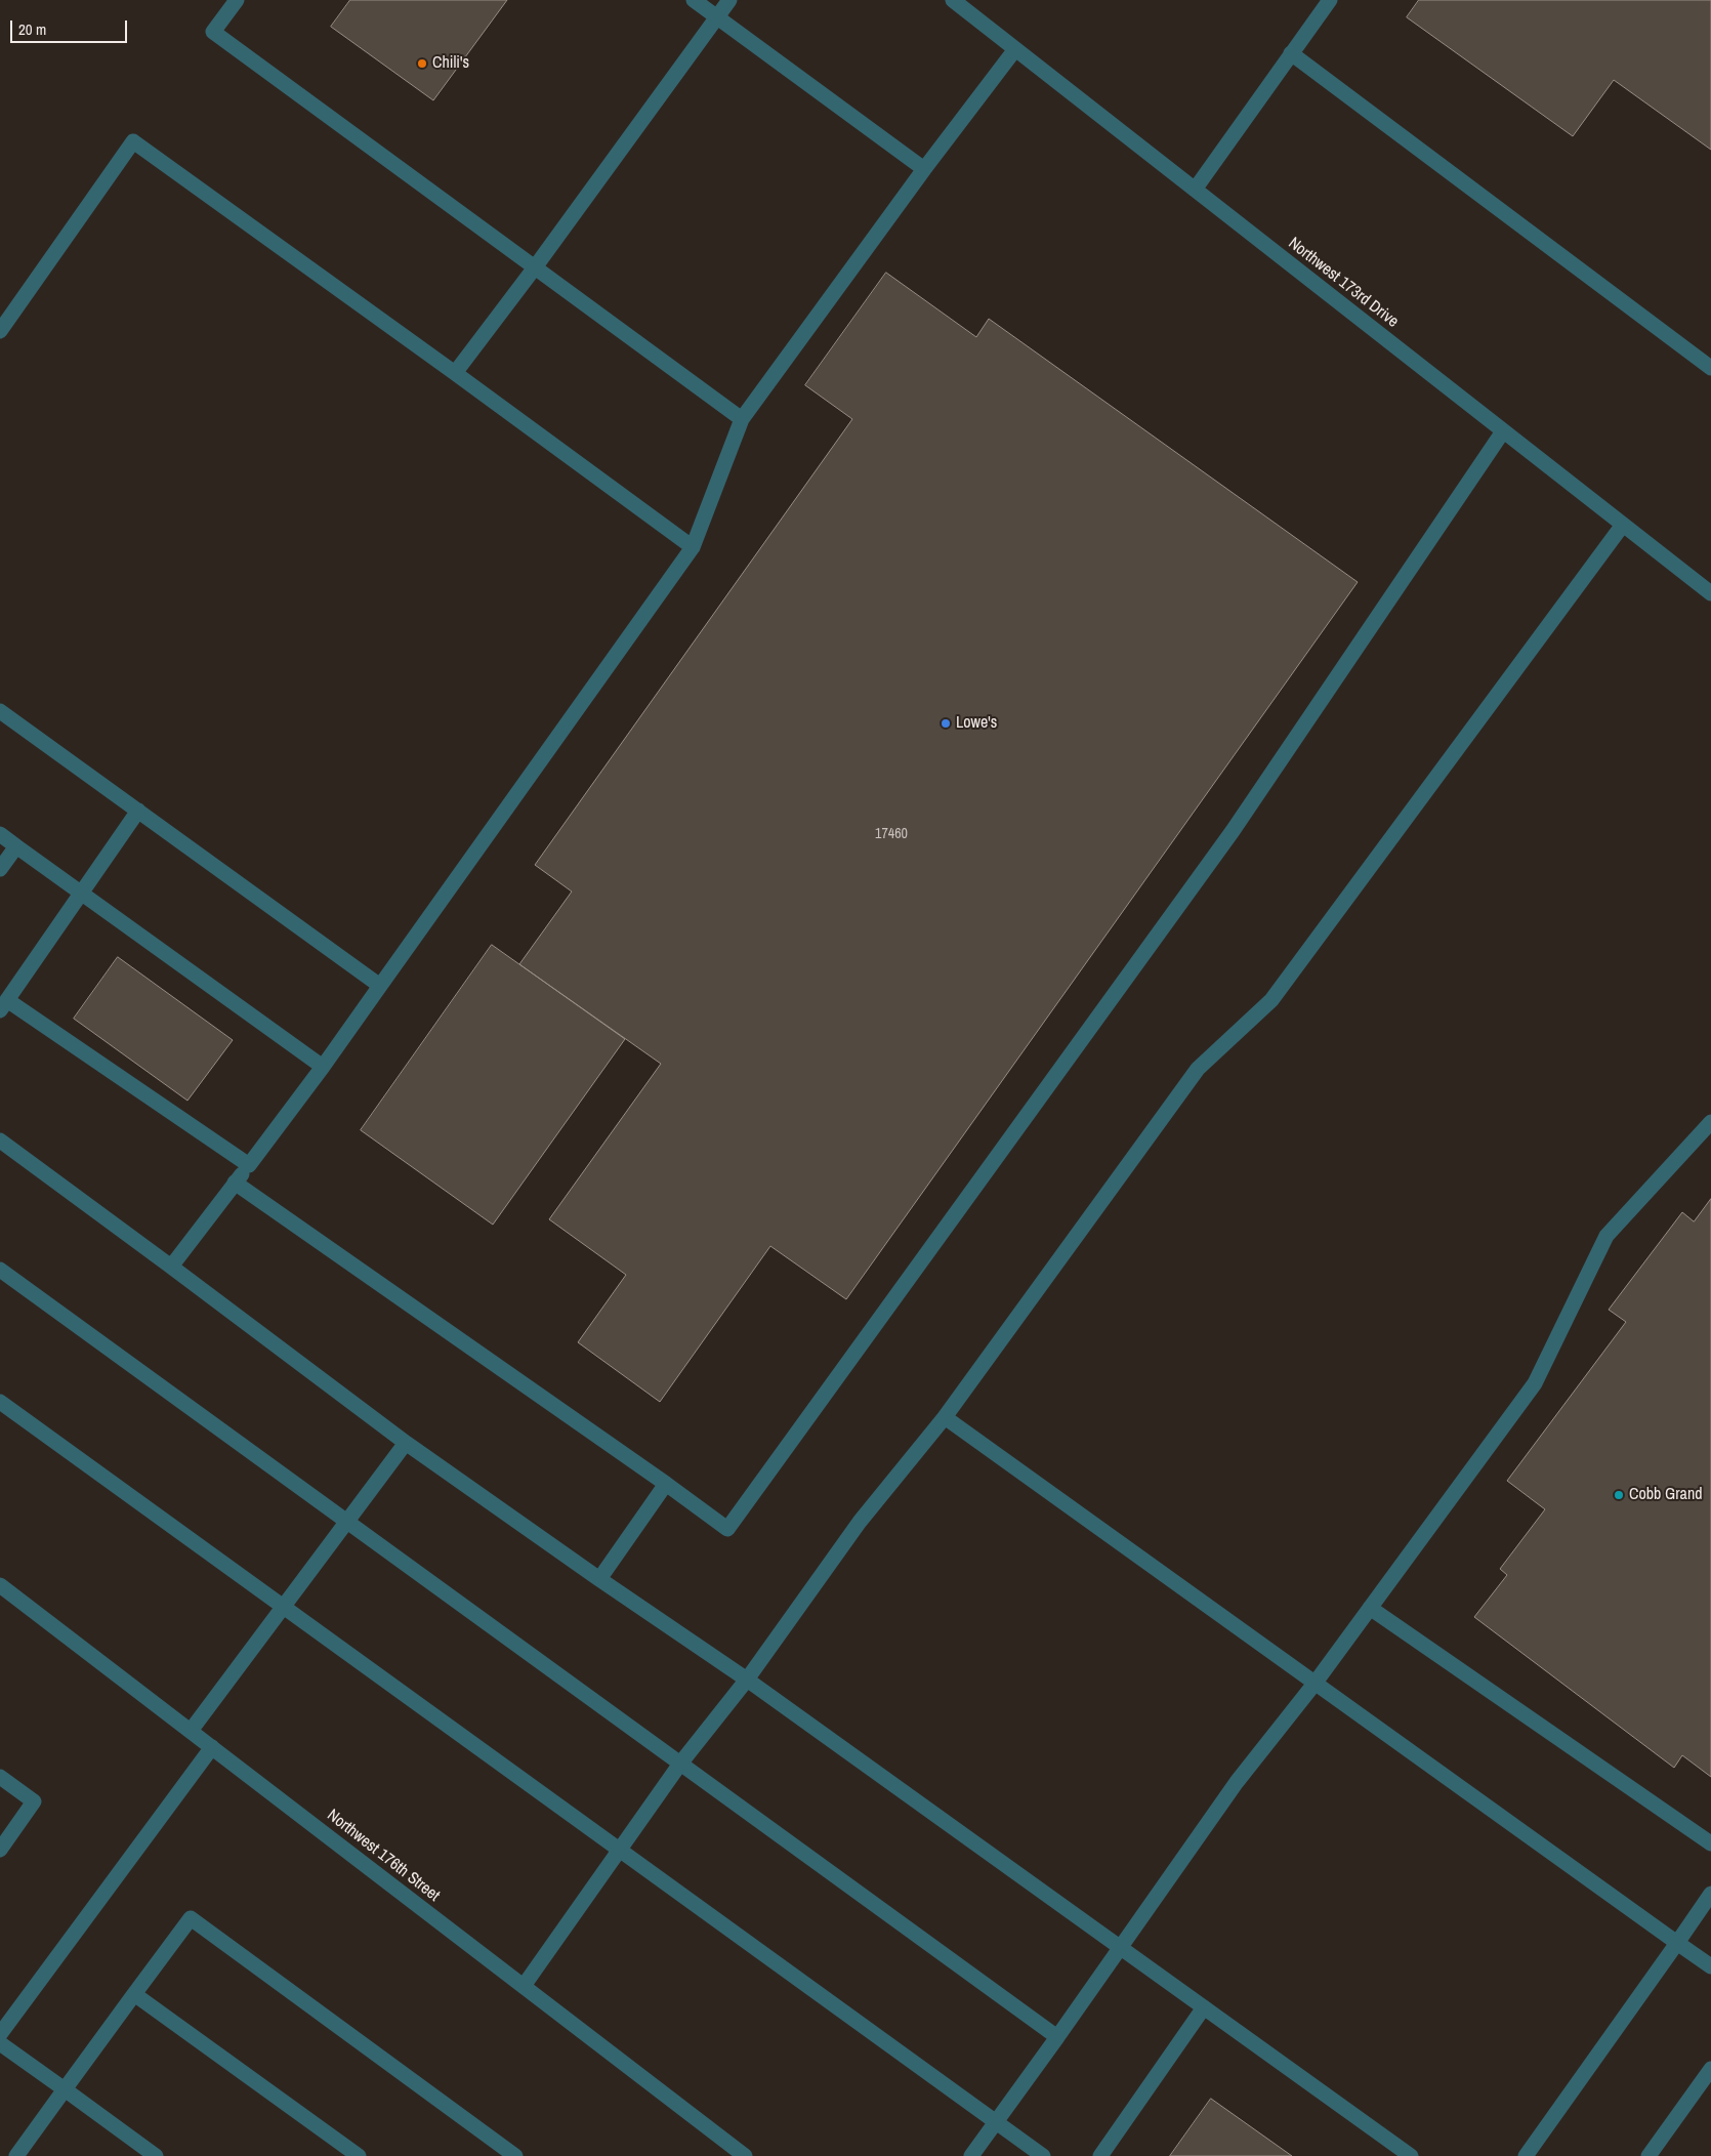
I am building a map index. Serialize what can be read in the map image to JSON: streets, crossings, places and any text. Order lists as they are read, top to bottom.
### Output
{
  "streets": {
    "street": ["Northwest 173rd Drive", "Northwest 176th Street"]
  },
  "places": ["Chili's", "Lowe's", "Cobb Grand"],
  "house_numbers": ["17460"],
  "scale_bar": "20 m"
}
